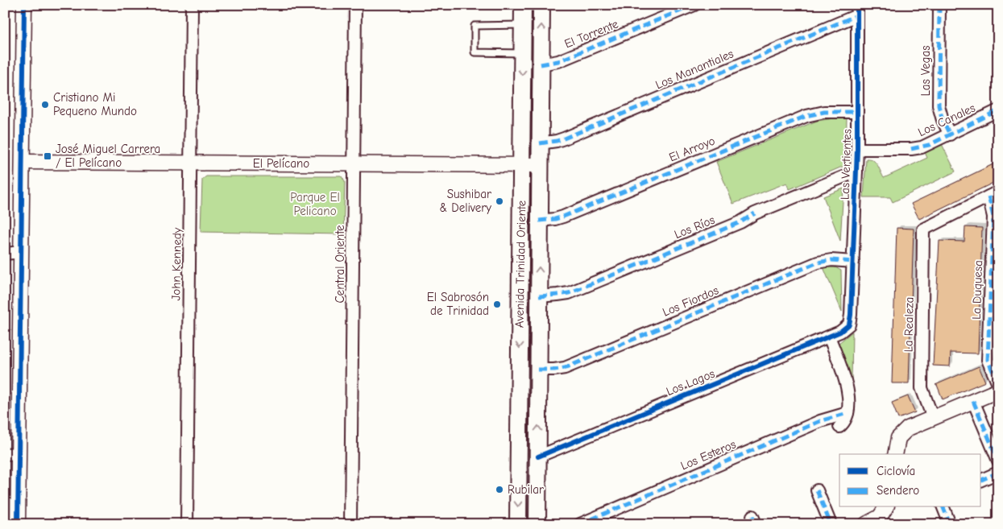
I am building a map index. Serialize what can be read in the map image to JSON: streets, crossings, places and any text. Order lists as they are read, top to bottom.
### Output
{
  "streets": {
    "main road": ["Avenida Trinidad Oriente"],
    "street": [
      "El Torrente",
      "Los Manantiales",
      "Las Vegas",
      "Los Canales",
      "El Arroyo",
      "El Pelícano",
      "Las Vertientes",
      "Los Ríos",
      "John Kennedy",
      "Central Oriente",
      "La Duquesa",
      "Los Fiordos",
      "La Realeza",
      "Los Lagos",
      "Los Esteros"
    ]
  },
  "crossings": [
    ["El Torrente", "Avenida Trinidad Oriente"],
    ["Los Manantiales", "Las Vertientes"],
    ["Los Manantiales", "Avenida Trinidad Oriente"],
    ["Las Vegas", "Los Canales"],
    ["Los Canales", "Las Vertientes"],
    ["El Arroyo", "Las Vertientes"],
    ["El Arroyo", "Avenida Trinidad Oriente"],
    ["El Pelícano", "John Kennedy"],
    ["El Pelícano", "Central Oriente"],
    ["El Pelícano", "Avenida Trinidad Oriente"],
    ["Las Vertientes", "Los Ríos"],
    ["Las Vertientes", "Los Fiordos"],
    ["Las Vertientes", "Los Lagos"],
    ["Los Ríos", "Avenida Trinidad Oriente"],
    ["Avenida Trinidad Oriente", "Los Fiordos"],
    ["Avenida Trinidad Oriente", "Los Lagos"],
    ["La Duquesa", "La Realeza"]
  ],
  "parks": ["Parque El Pelicano"],
  "places": {
    "other": [
      "Cristiano Mi Pequeno Mundo",
      "Sushibar & Delivery",
      "El Sabrosón de Trinidad",
      "Rubilar"
    ],
    "transit": ["José Miguel Carrera / El Pelícano"]
  },
  "legend": ["Ciclovía", "Sendero"]
}
